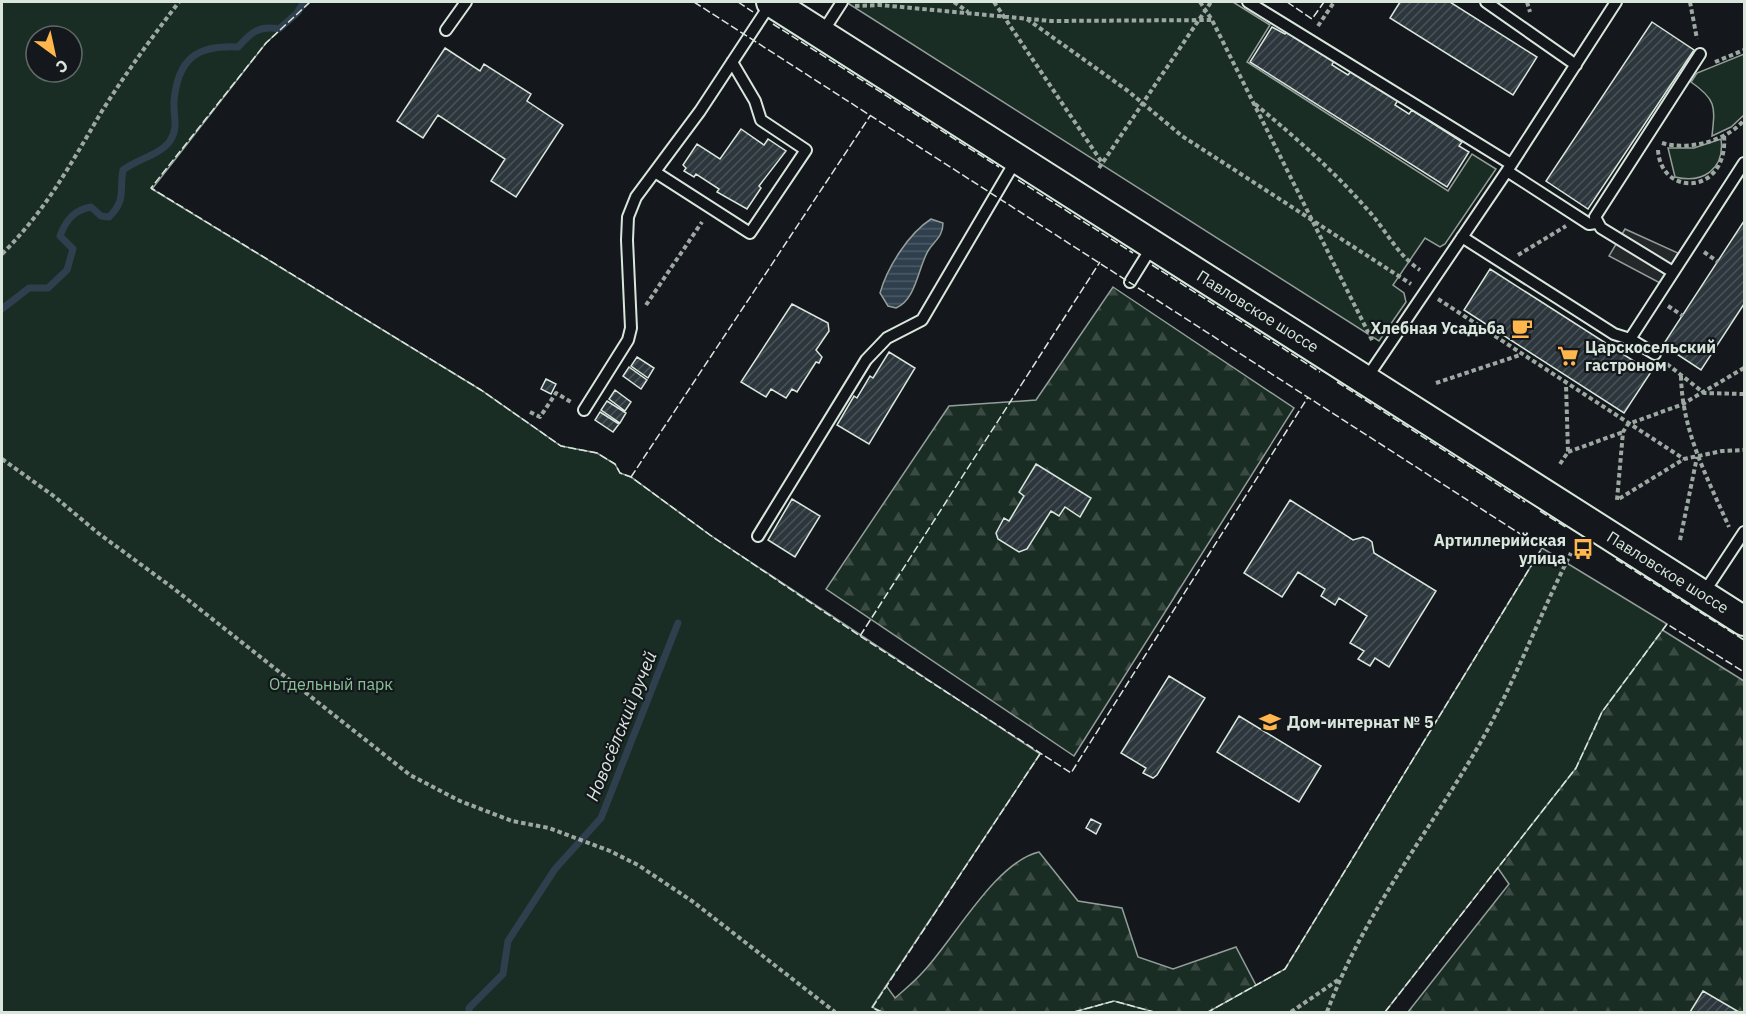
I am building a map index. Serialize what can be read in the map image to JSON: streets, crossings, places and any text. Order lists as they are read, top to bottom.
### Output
{
  "streets": {
    "main road": ["Павловское шоссе"]
  },
  "water": ["Новосёлский ручей"],
  "parks": ["Отдельный парк"],
  "places": {
    "cafe": ["Хлебная Усадьба"],
    "supermarket": ["Царскосельский гастроном"],
    "bus stop": ["Артиллерийская улица"],
    "school or university": ["Дом-интернат № 5"]
  },
  "north": "bottom right"
}
